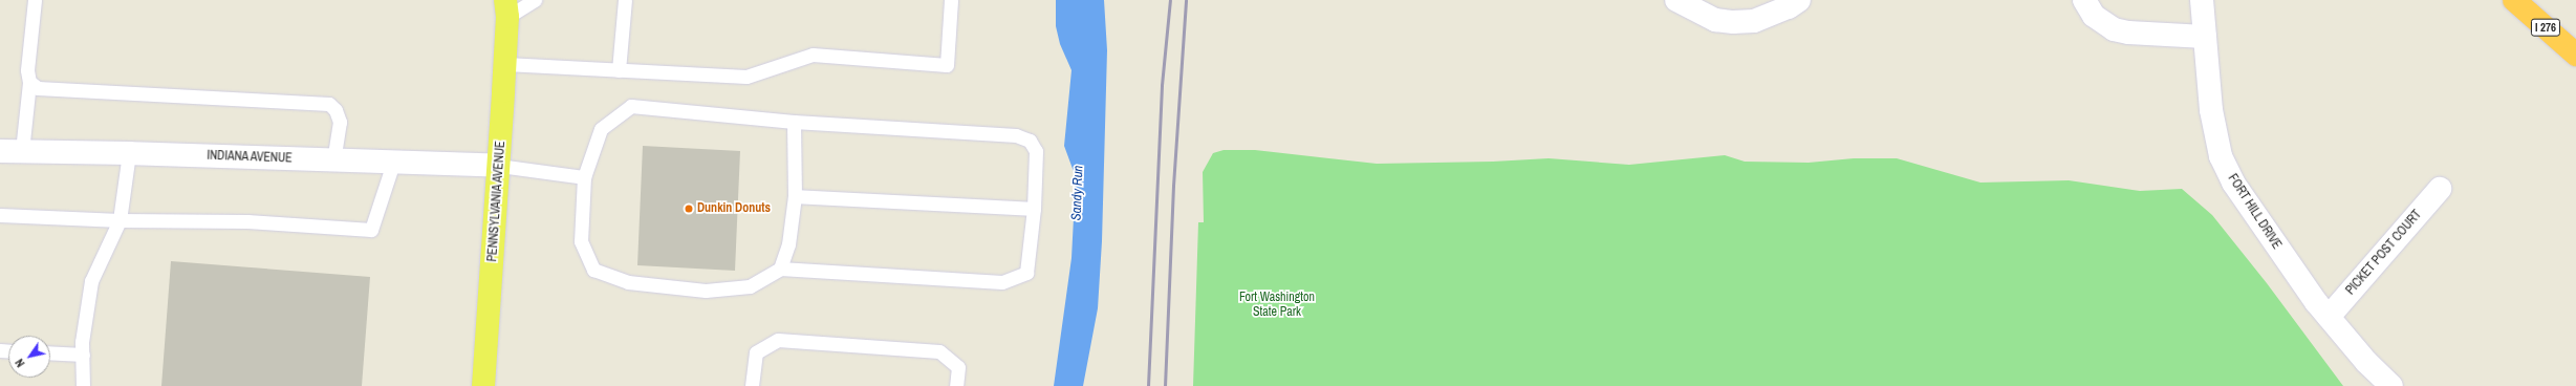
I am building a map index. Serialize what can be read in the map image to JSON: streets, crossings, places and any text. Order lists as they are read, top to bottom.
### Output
{
  "streets": {
    "highway": ["I 276"],
    "main road": ["PENNSYLVANIA AVENUE"],
    "street": ["INDIANA AVENUE", "FORT HILL DRIVE", "PICKET POST COURT"]
  },
  "crossings": [
    ["INDIANA AVENUE", "PENNSYLVANIA AVENUE"],
    ["FORT HILL DRIVE", "PICKET POST COURT"]
  ],
  "water": ["Sandy Run"],
  "parks": ["Fort Washington State Park"],
  "places": ["Dunkin Donuts"],
  "north": "bottom left"
}
